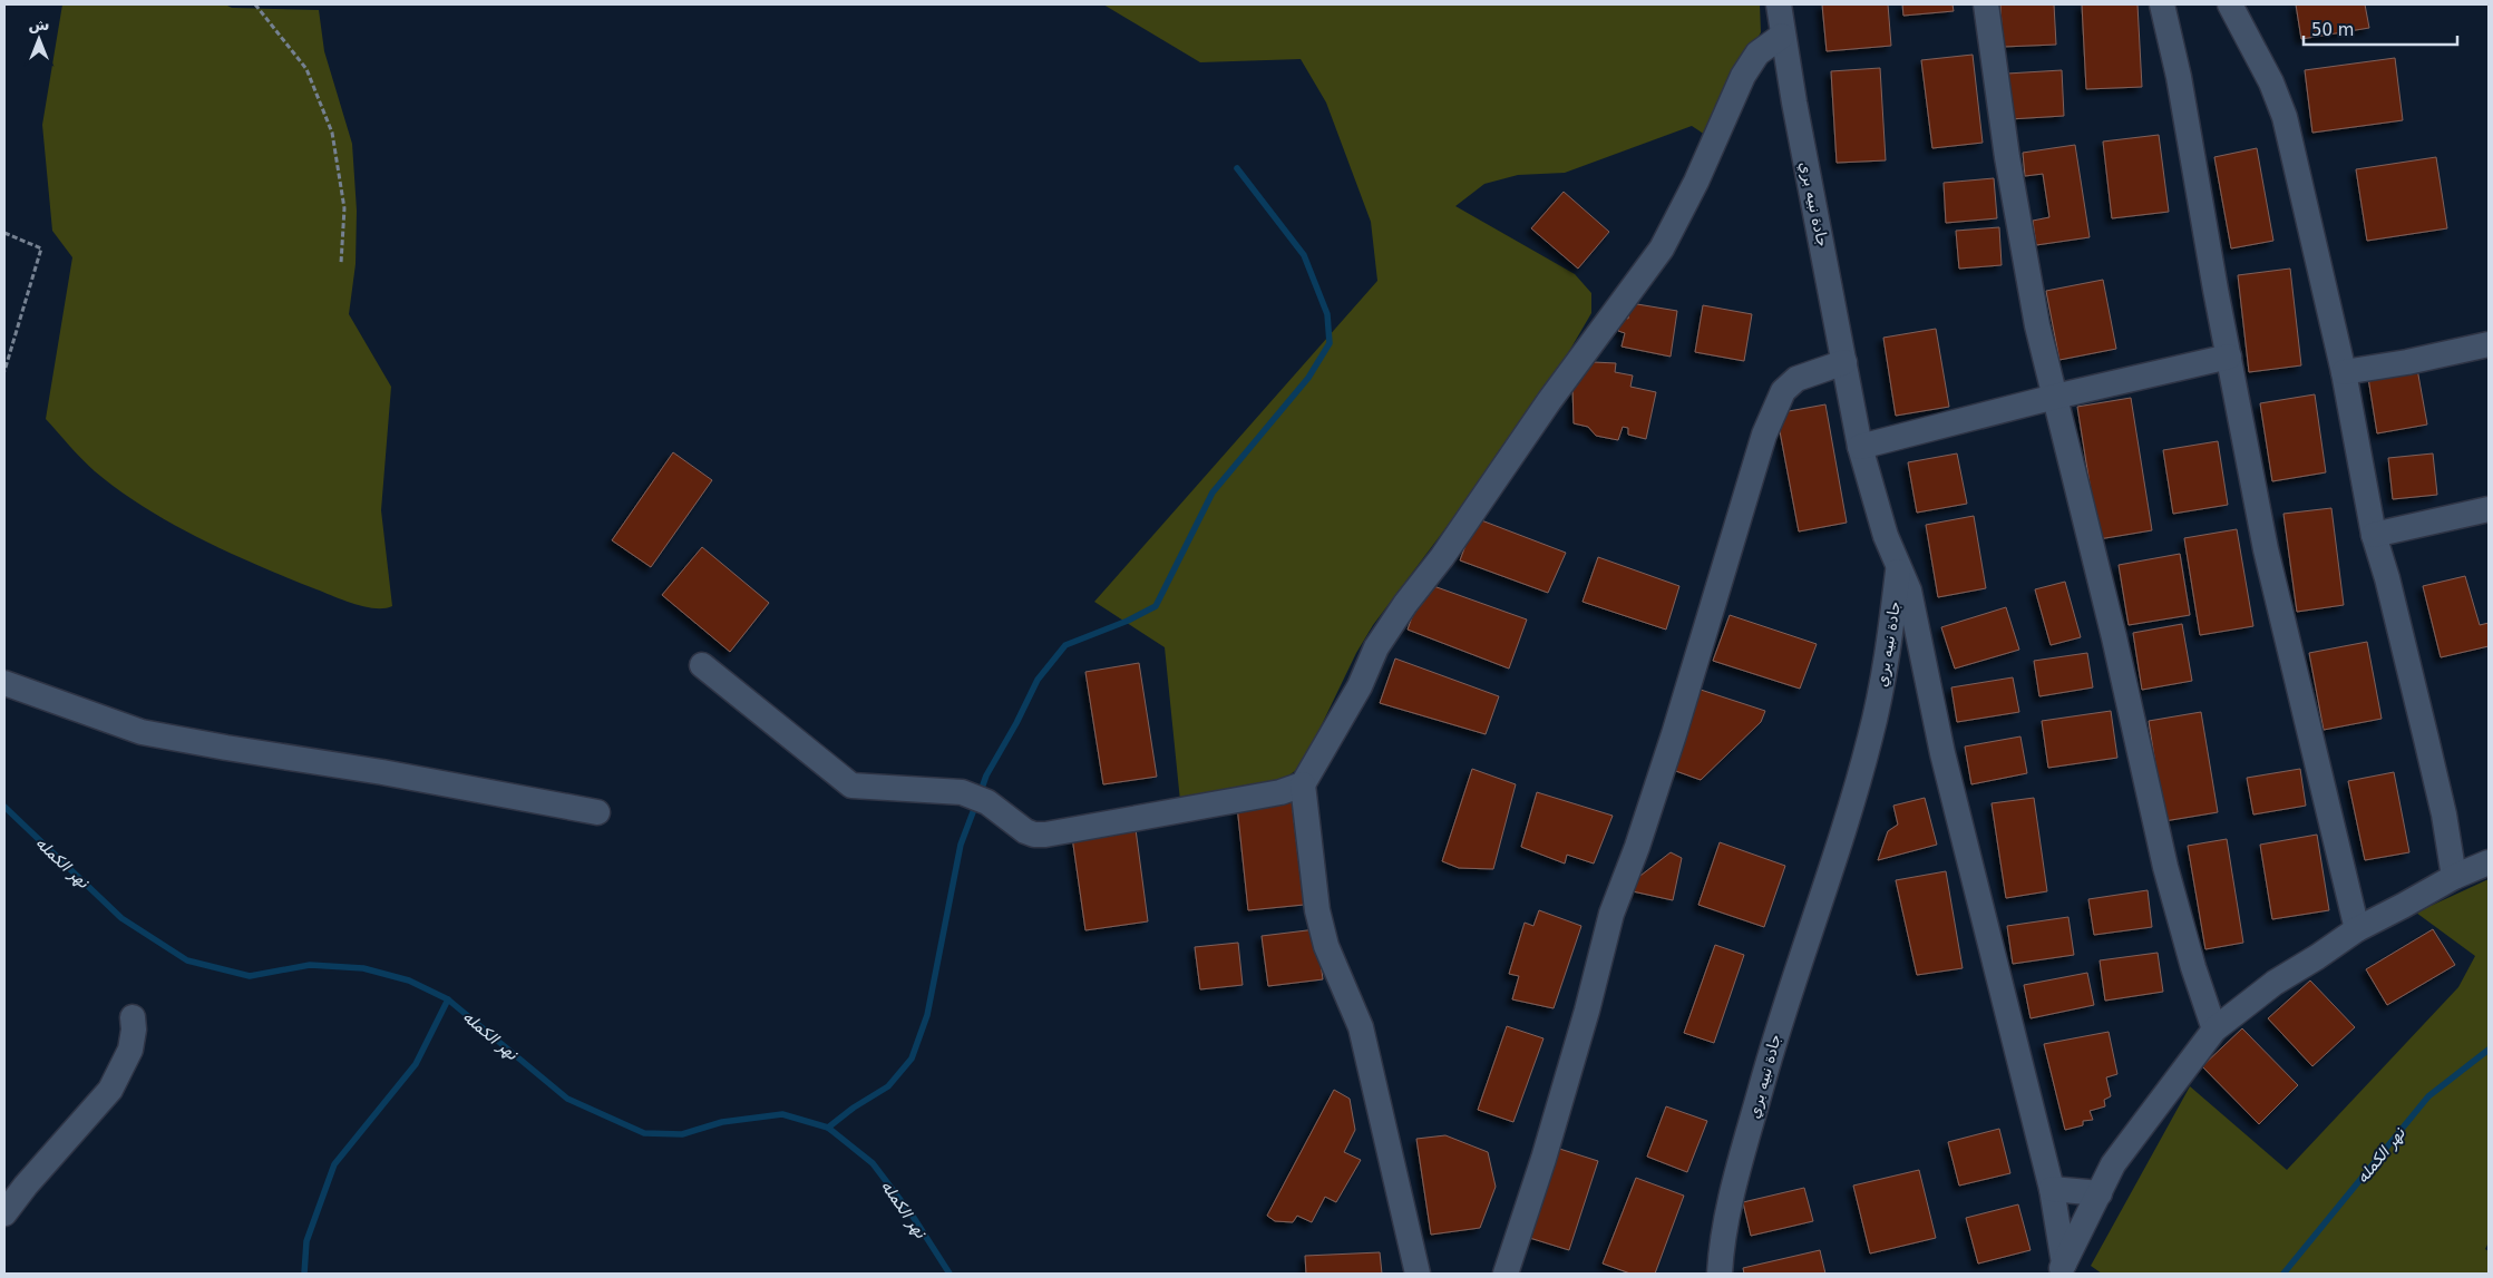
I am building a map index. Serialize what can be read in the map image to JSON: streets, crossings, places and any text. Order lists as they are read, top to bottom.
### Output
{
  "streets": {
    "street": ["جادة نبيه بري"]
  },
  "water": ["نهر الكمله"],
  "scale_bar": "50 m",
  "north": "top"
}
